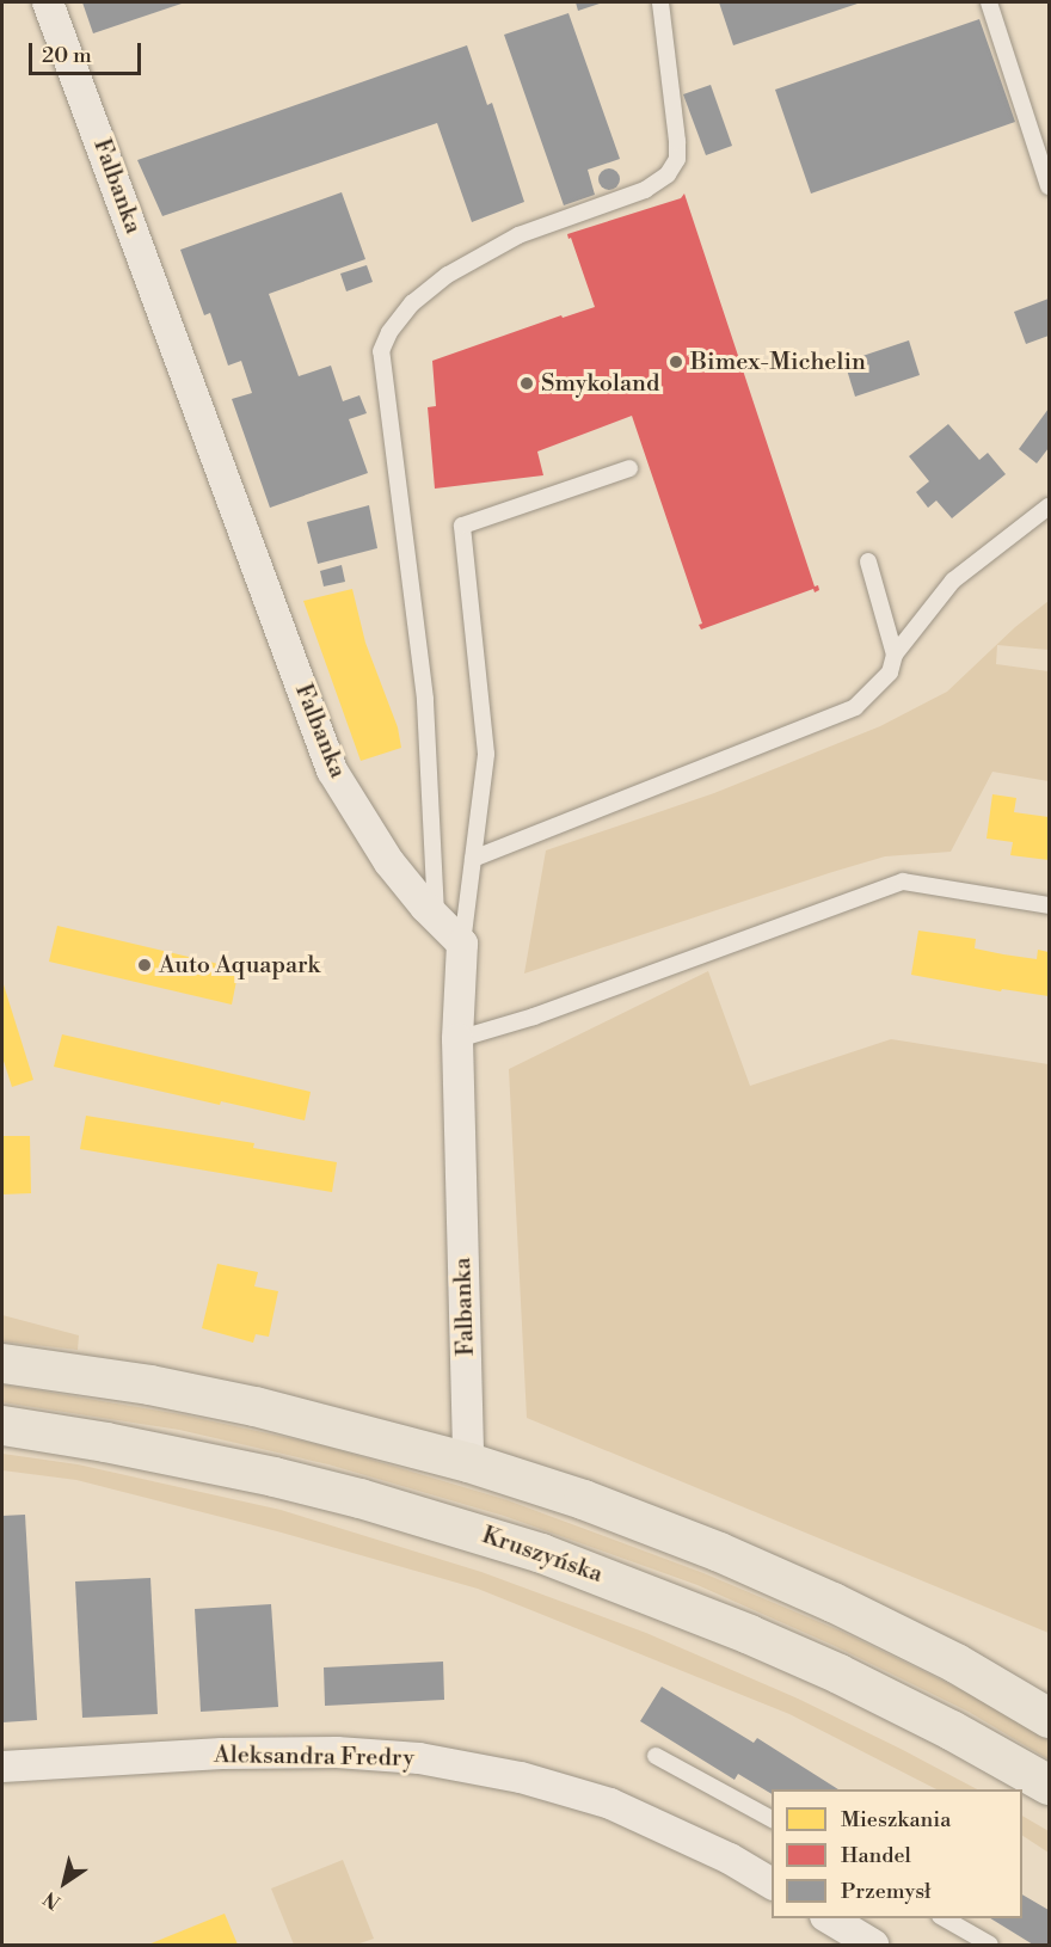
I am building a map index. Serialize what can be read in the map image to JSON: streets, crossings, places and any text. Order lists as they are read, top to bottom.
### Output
{
  "streets": {
    "main road": ["Kruszyńska"],
    "street": ["Falbanka", "Aleksandra Fredry"]
  },
  "places": ["Bimex-Michelin", "Smykoland", "Auto Aquapark"],
  "legend": ["Mieszkania", "Handel", "Przemysł"],
  "scale_bar": "20 m",
  "north": "bottom left"
}
